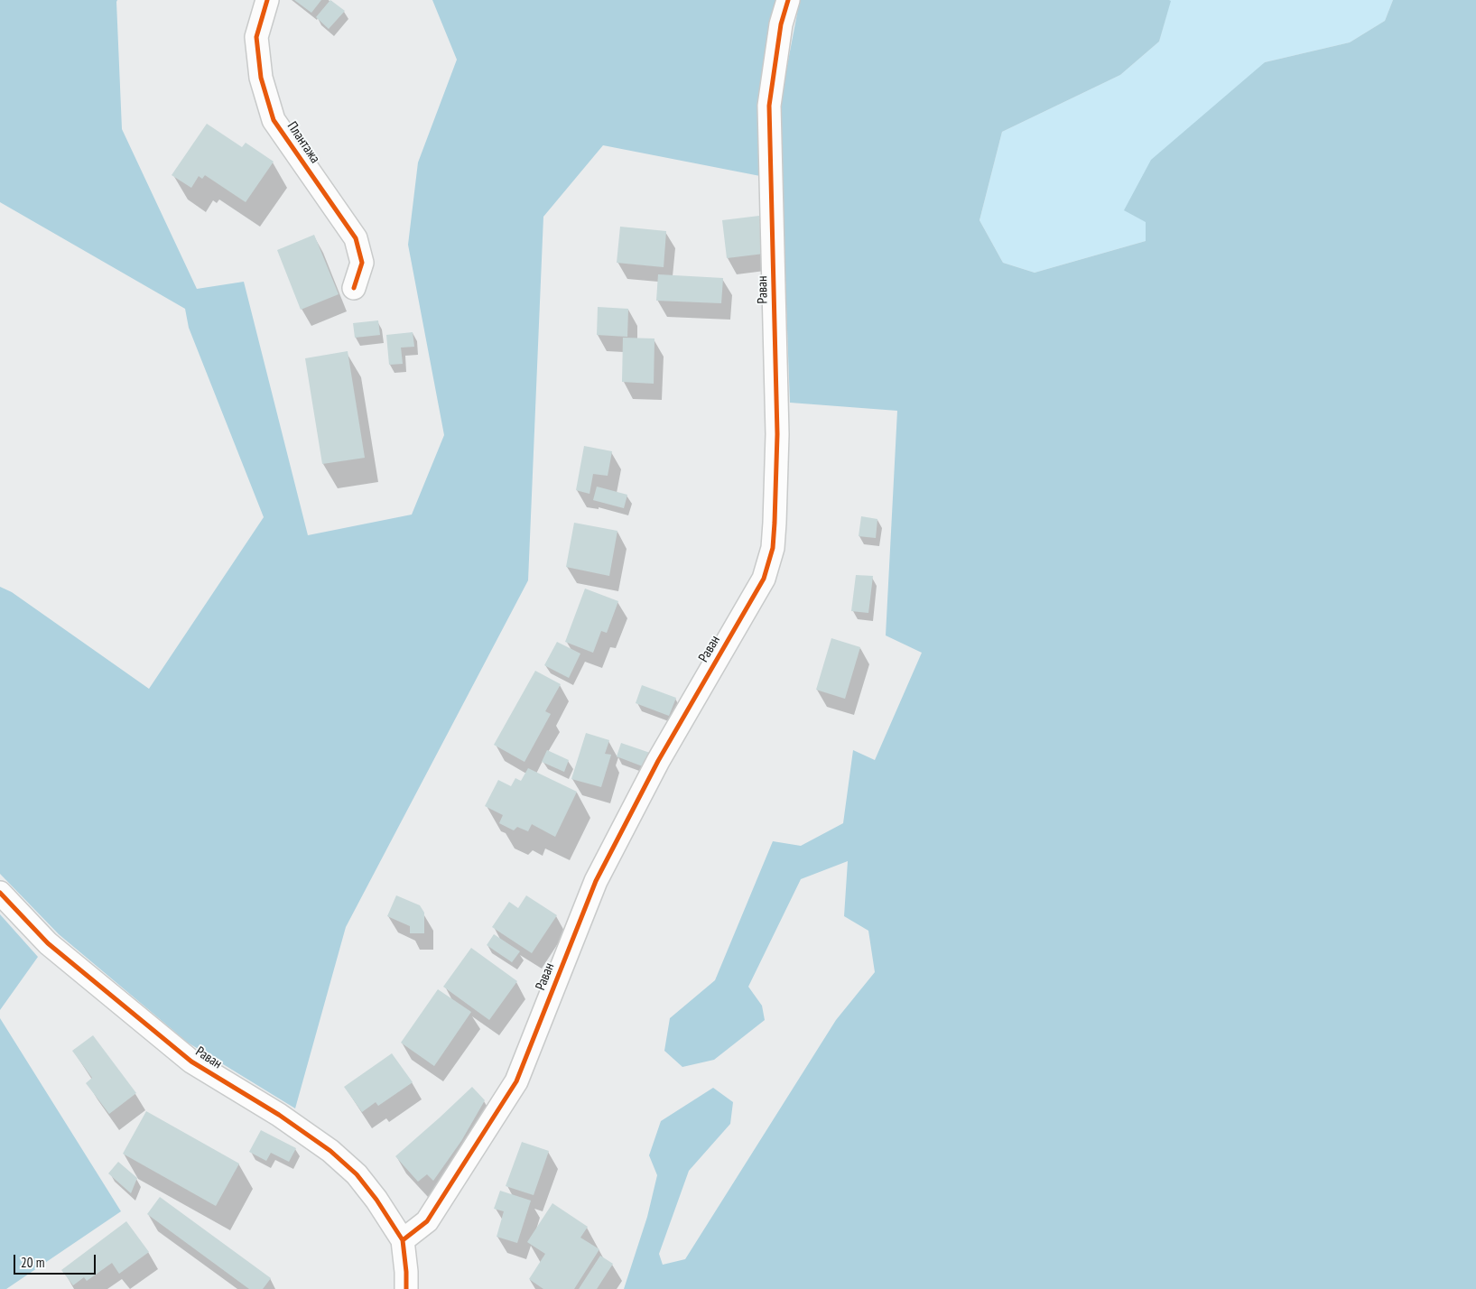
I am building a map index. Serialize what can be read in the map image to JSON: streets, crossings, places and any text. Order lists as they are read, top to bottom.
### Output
{
  "streets": {
    "street": ["Плантажа", "Раван"]
  },
  "scale_bar": "20 m"
}
